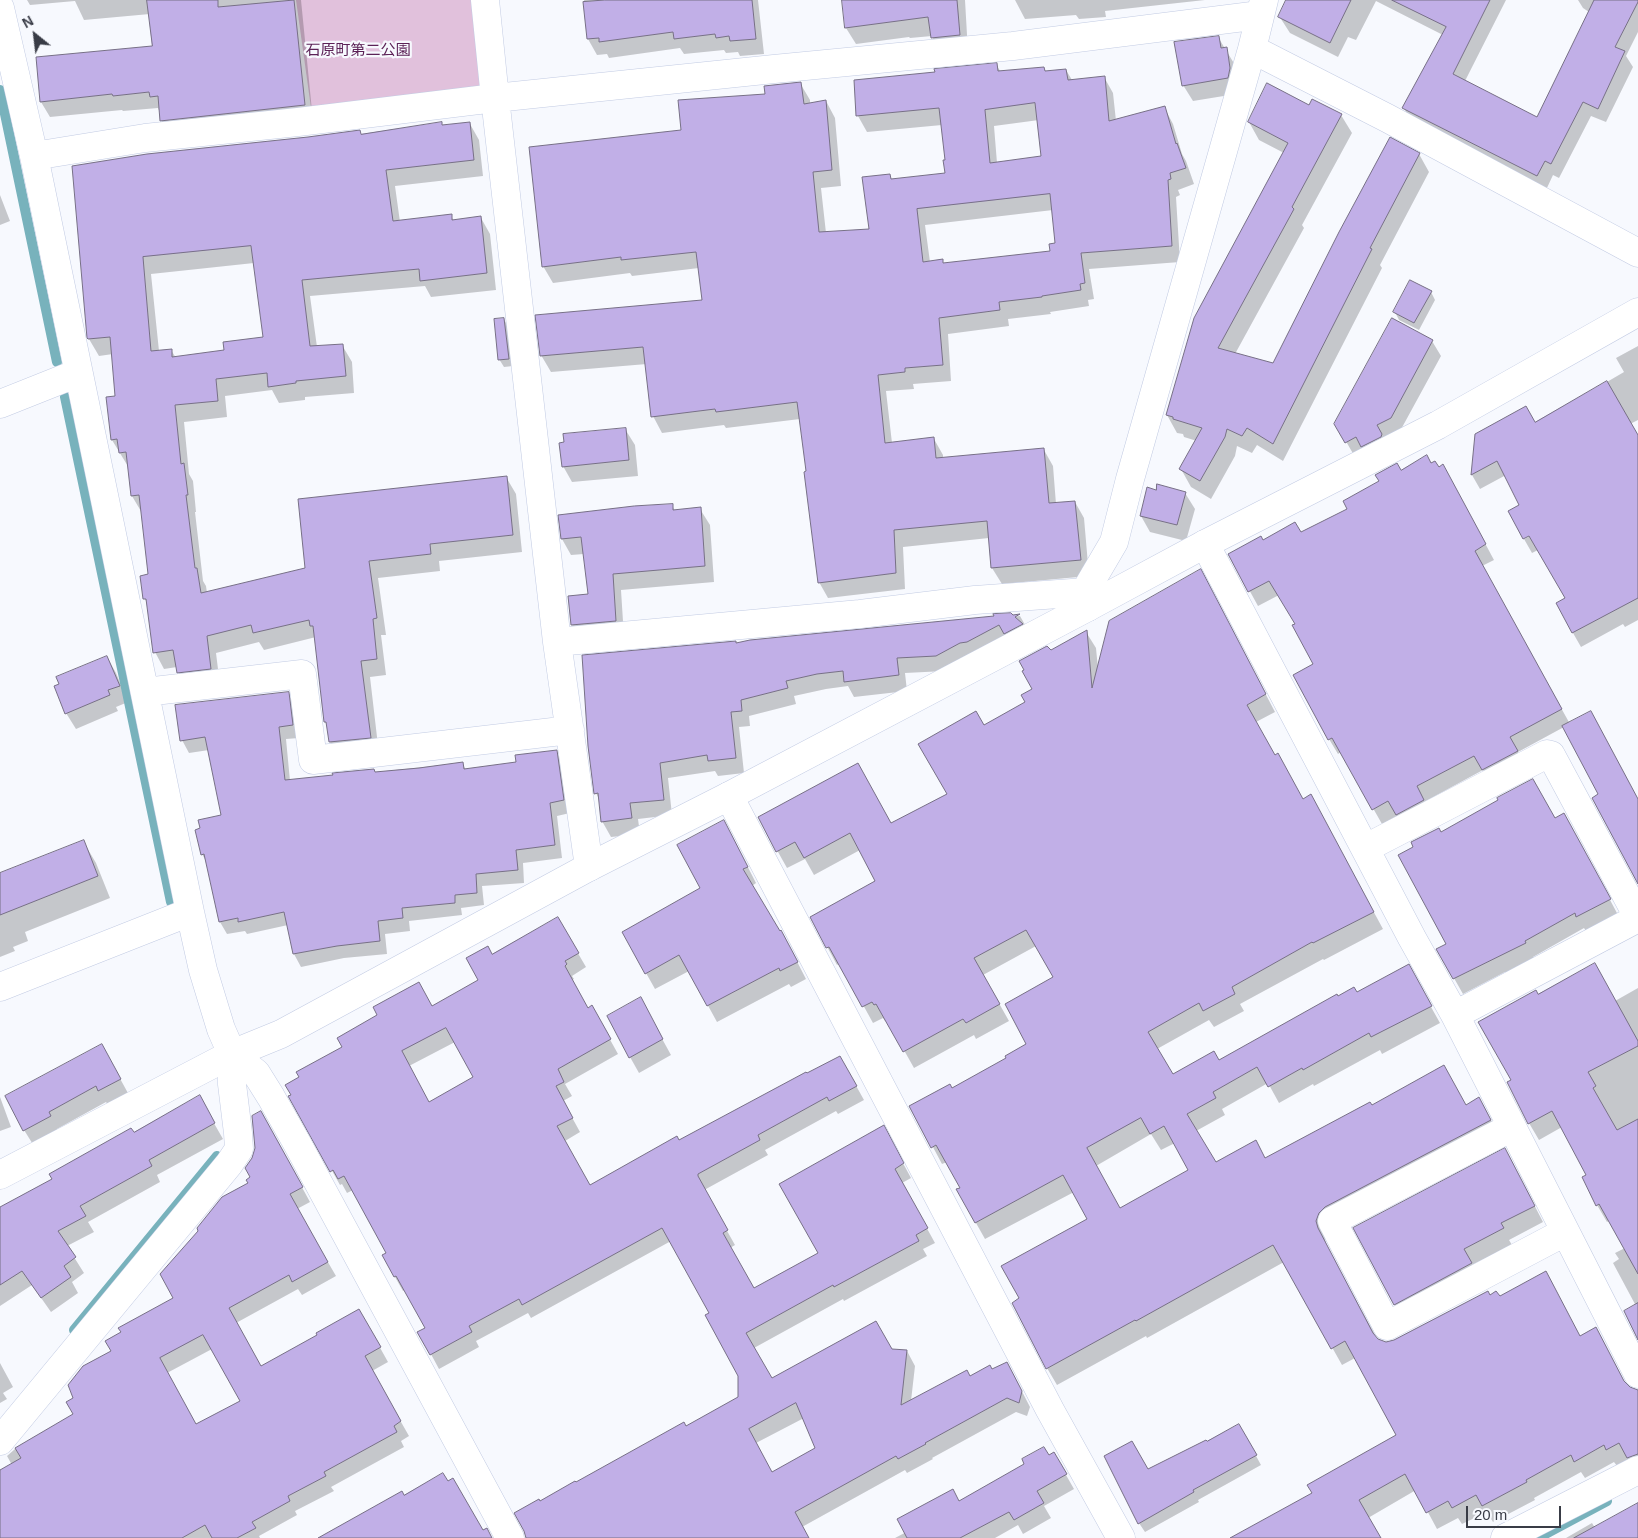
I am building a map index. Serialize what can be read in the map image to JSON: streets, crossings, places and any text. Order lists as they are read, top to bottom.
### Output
{
  "parks": ["石原町第二公園"],
  "scale_bar": "20 m",
  "north": "top left"
}
